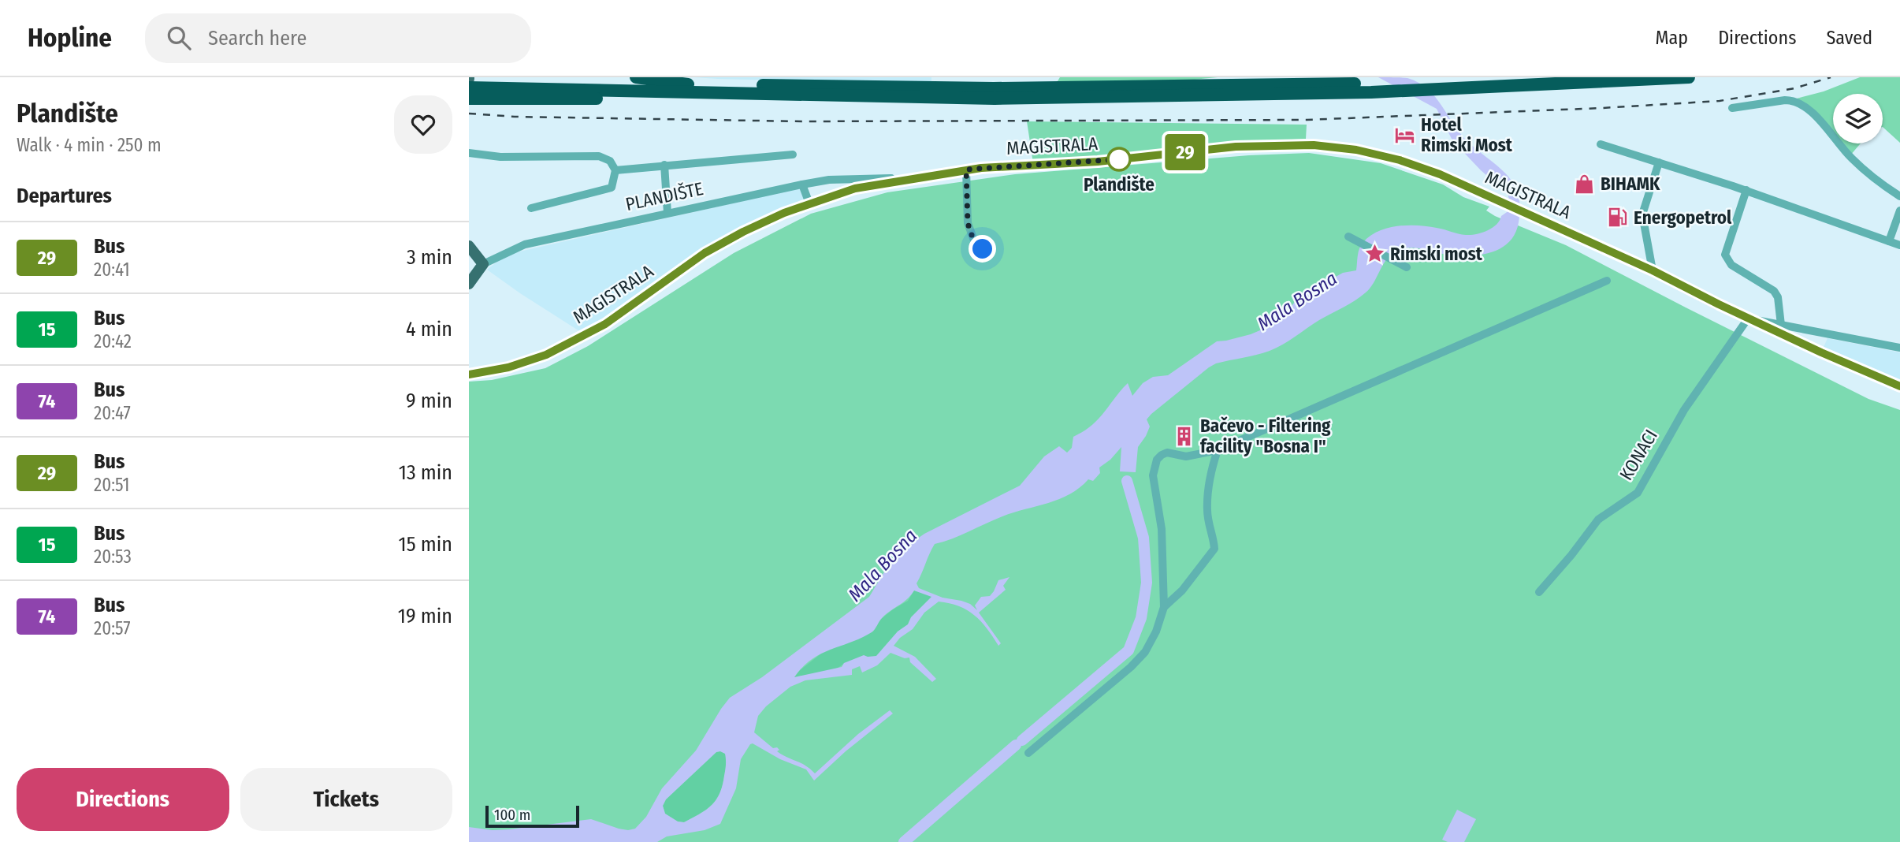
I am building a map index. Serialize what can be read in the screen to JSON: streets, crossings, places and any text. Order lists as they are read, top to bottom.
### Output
{
  "streets": {
    "main road": ["MAGISTRALA", "PLANDIŠTE"],
    "street": ["KONACI"]
  },
  "crossings": [
    ["MAGISTRALA", "PLANDIŠTE"],
    ["MAGISTRALA", "KONACI"]
  ],
  "water": ["Mala Bosna"],
  "places": {
    "hotel": ["Hotel Rimski Most"],
    "other": ["Plandište"],
    "shop": ["BIHAMK"],
    "fuel station": ["Energopetrol"],
    "place": ["Rimski most"],
    "building": ["Bačevo - Filtering facility \"Bosna I\""]
  },
  "lines": ["bus line 29"],
  "scale_bar": "100 m",
  "page": {
    "header": "Hopline",
    "search": "Search here",
    "nav": ["Map", "Directions", "Saved"],
    "heading": [
      ["Plandište", "Walk · 4 min · 250 m"],
      "Departures"
    ],
    "on_map": "29",
    "list": [
      {
        "mark": "29",
        "name": "Bus",
        "note": "20:41",
        "value": "3 min"
      },
      {
        "mark": "15",
        "name": "Bus",
        "note": "20:42",
        "value": "4 min"
      },
      {
        "mark": "74",
        "name": "Bus",
        "note": "20:47",
        "value": "9 min"
      },
      {
        "mark": "29",
        "name": "Bus",
        "note": "20:51",
        "value": "13 min"
      },
      {
        "mark": "15",
        "name": "Bus",
        "note": "20:53",
        "value": "15 min"
      },
      {
        "mark": "74",
        "name": "Bus",
        "note": "20:57",
        "value": "19 min"
      }
    ],
    "buttons": ["Directions", "Tickets"],
    "scale": "100 m"
  }
}
